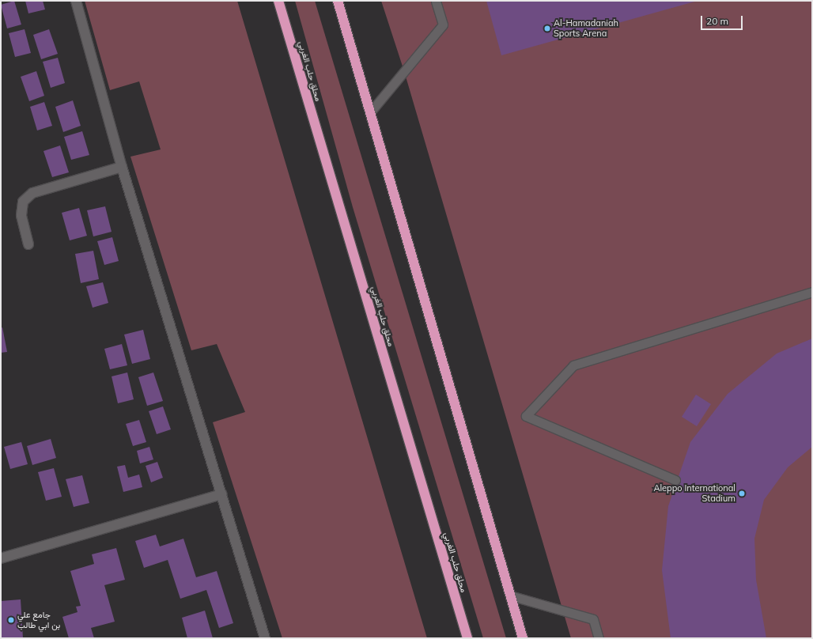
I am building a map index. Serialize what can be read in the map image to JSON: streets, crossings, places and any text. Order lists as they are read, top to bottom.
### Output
{
  "streets": {
    "highway": ["محلق حلب الغربي"]
  },
  "places": ["Al-Hamadaniah Sports Arena", "Aleppo International Stadium", "جامع علي بن ابي طالب"],
  "scale_bar": "20 m"
}
